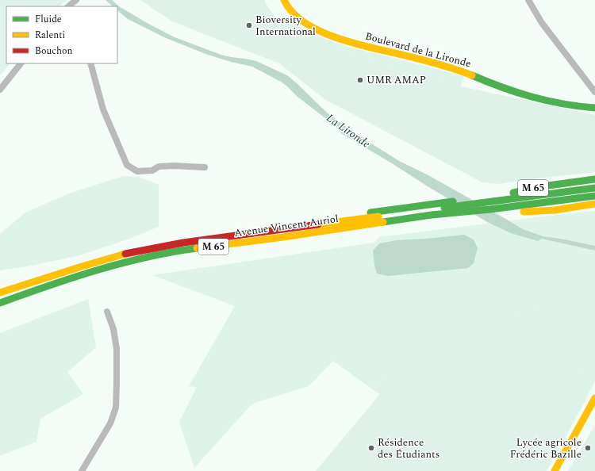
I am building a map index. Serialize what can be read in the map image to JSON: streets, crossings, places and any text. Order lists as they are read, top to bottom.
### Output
{
  "streets": {
    "main road": ["Boulevard de la Lironde", "M 65", "Avenue Vincent Auriol"]
  },
  "crossings": [
    ["M 65", "Avenue Vincent Auriol"]
  ],
  "water": ["La Lironde"],
  "places": [
    "Bioversity International",
    "UMR AMAP",
    "Résidence des Étudiants",
    "Lycée agricole Frédéric Bazille"
  ],
  "legend": ["Fluide", "Ralenti", "Bouchon"]
}
